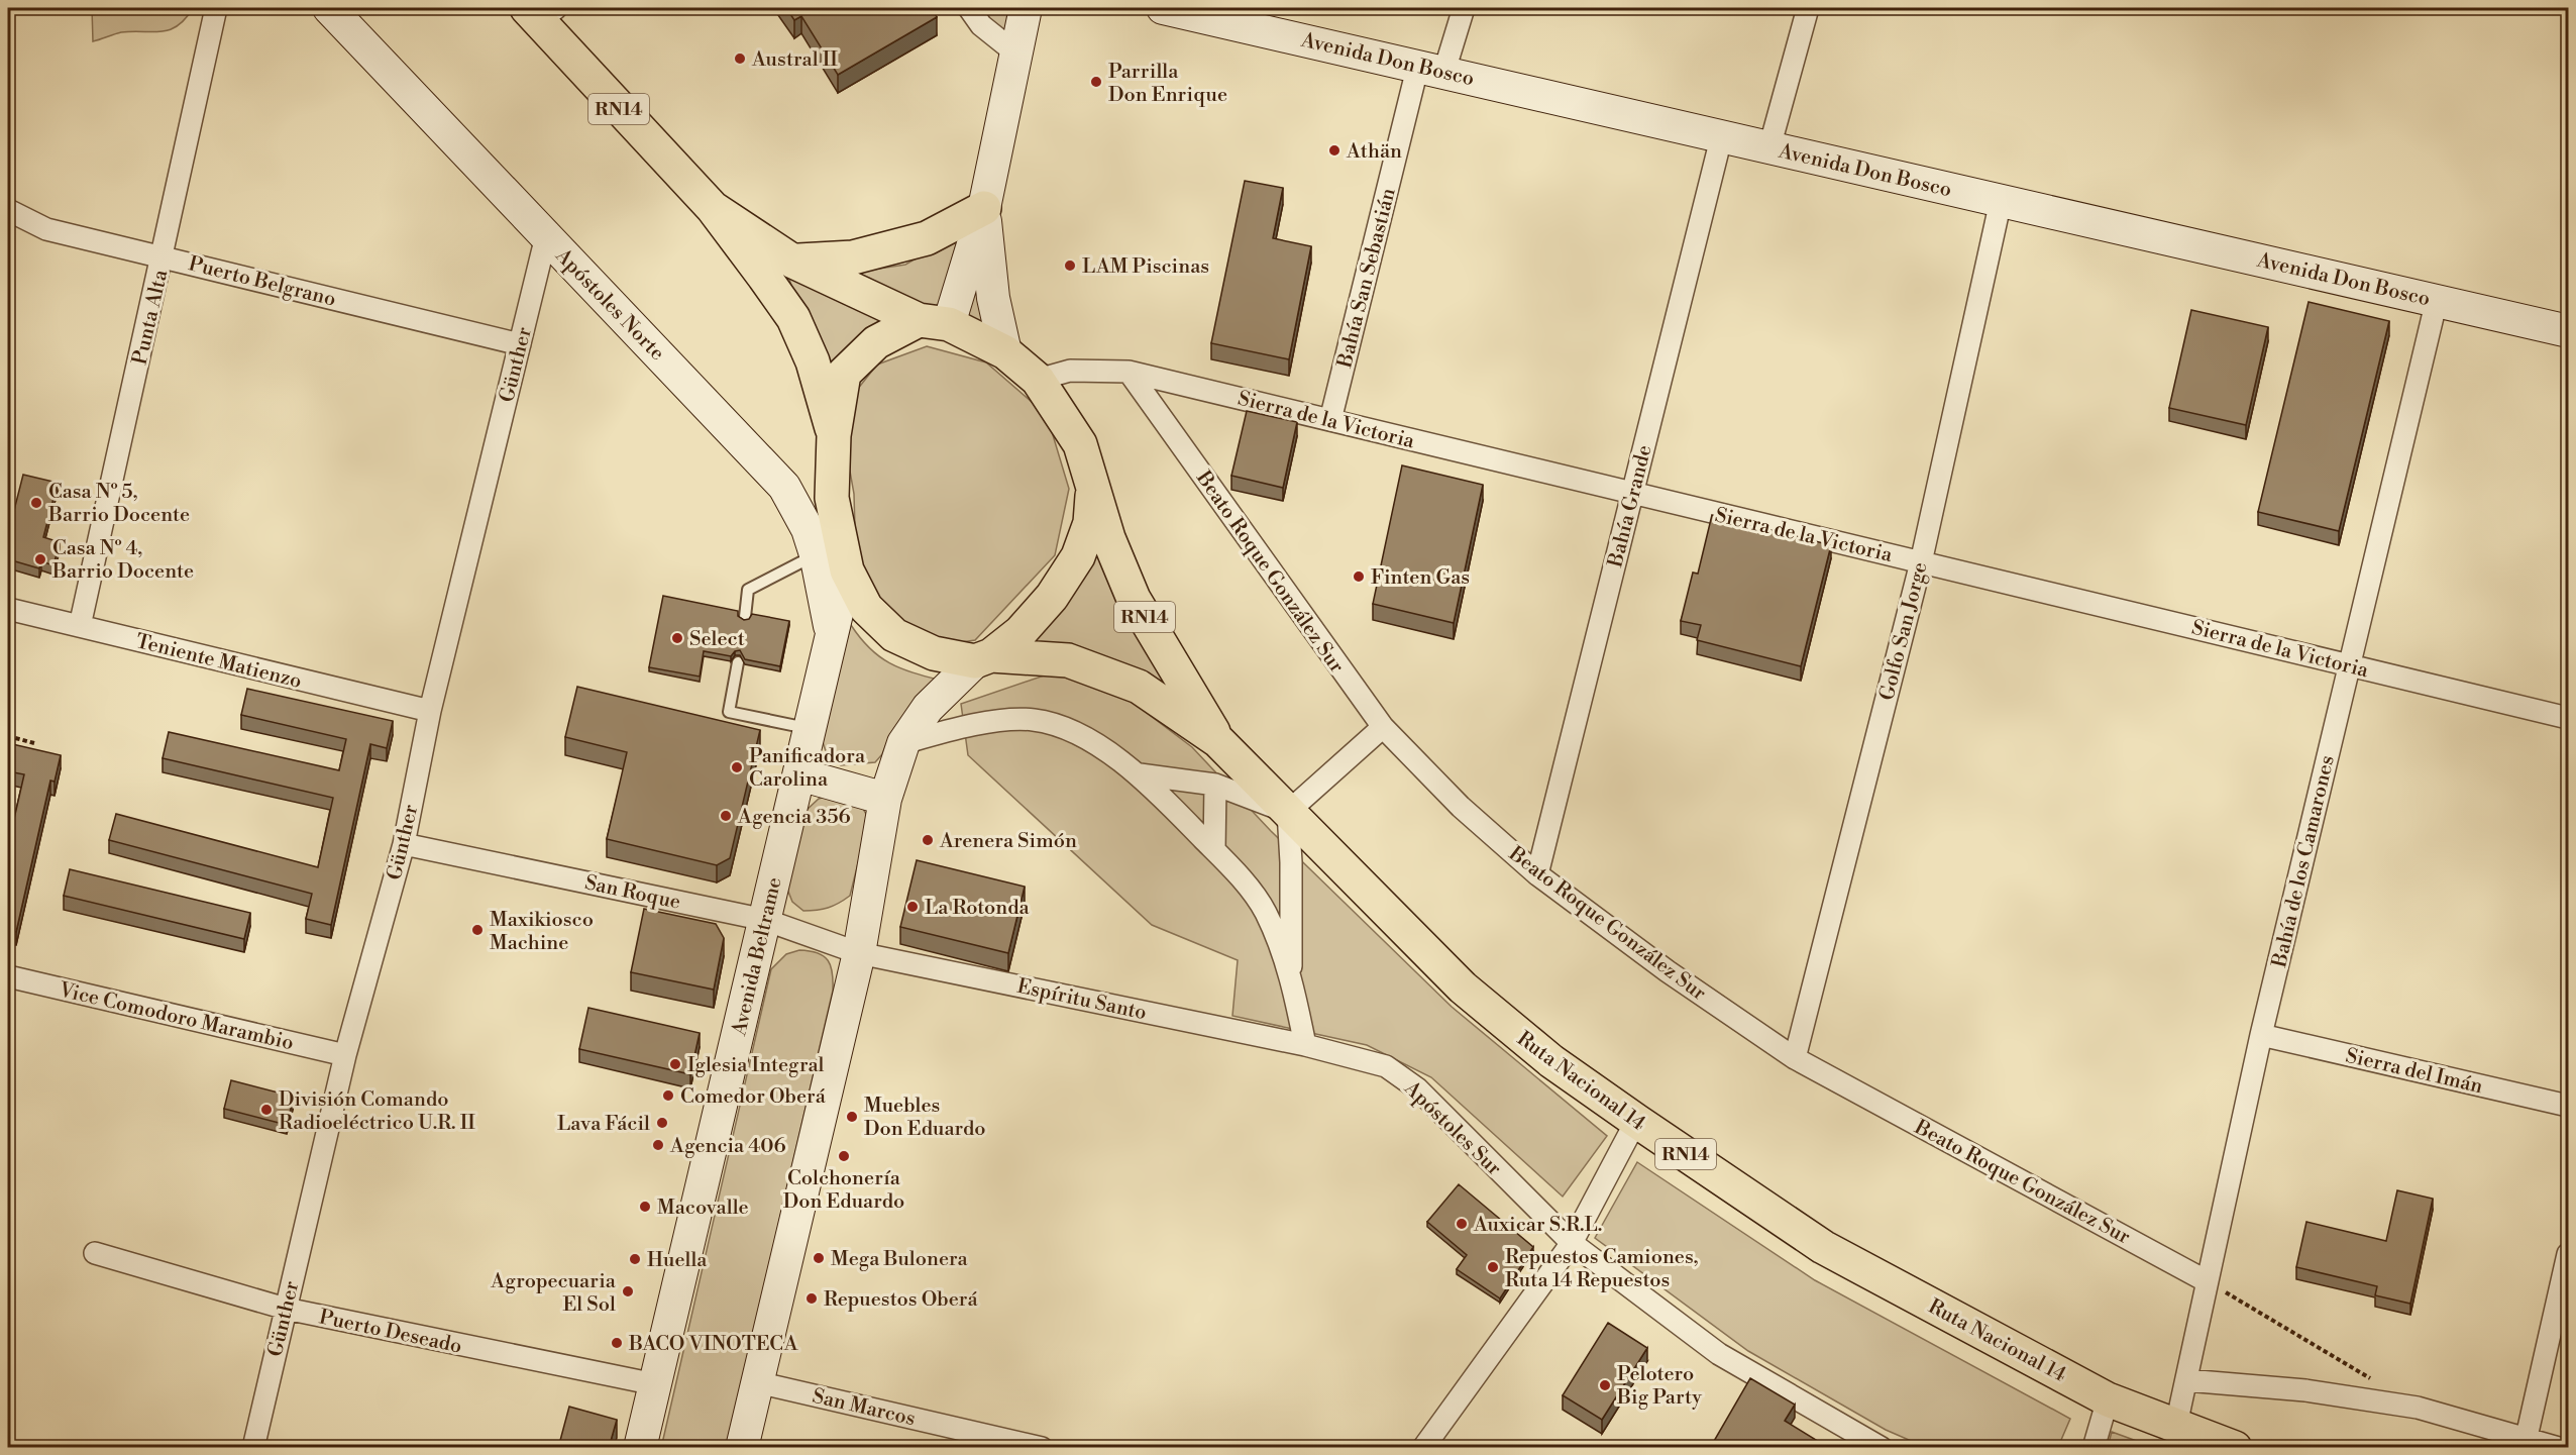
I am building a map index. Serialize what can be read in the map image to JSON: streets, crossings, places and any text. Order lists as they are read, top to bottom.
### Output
{
  "streets": {
    "highway": ["RN14", "Ruta Nacional 14"],
    "main road": ["Avenida Don Bosco", "Apóstoles Norte", "Avenida Beltrame"],
    "street": [
      "Bahía San Sebastián",
      "Puerto Belgrano",
      "Punta Alta",
      "Günther",
      "Sierra de la Victoria",
      "Bahía Grande",
      "Beato Roque González Sur",
      "Golfo San Jorge",
      "Teniente Matienzo",
      "Bahía de los Camarones",
      "San Roque",
      "Espíritu Santo",
      "Vice Comodoro Marambio",
      "Sierra del Imán",
      "Apóstoles Sur",
      "Puerto Deseado",
      "San Marcos"
    ]
  },
  "crossings": [
    ["Avenida Don Bosco", "Bahía San Sebastián"],
    ["Avenida Don Bosco", "Bahía Grande"],
    ["Avenida Don Bosco", "Golfo San Jorge"],
    ["Avenida Don Bosco", "Bahía de los Camarones"],
    ["Bahía San Sebastián", "Sierra de la Victoria"],
    ["Puerto Belgrano", "Punta Alta"],
    ["Puerto Belgrano", "Günther"],
    ["Apóstoles Norte", "Günther"],
    ["Apóstoles Norte", "Avenida Beltrame"],
    ["Punta Alta", "Teniente Matienzo"],
    ["Günther", "Teniente Matienzo"],
    ["Günther", "San Roque"],
    ["Günther", "Vice Comodoro Marambio"],
    ["Günther", "Puerto Deseado"],
    ["Sierra de la Victoria", "Bahía Grande"],
    ["Sierra de la Victoria", "Beato Roque González Sur"],
    ["Sierra de la Victoria", "Golfo San Jorge"],
    ["Sierra de la Victoria", "Bahía de los Camarones"],
    ["Sierra de la Victoria", "Ruta Nacional 14"],
    ["Bahía Grande", "Beato Roque González Sur"],
    ["Beato Roque González Sur", "Golfo San Jorge"],
    ["Beato Roque González Sur", "Bahía de los Camarones"],
    ["Bahía de los Camarones", "Sierra del Imán"],
    ["Bahía de los Camarones", "Ruta Nacional 14"],
    ["San Roque", "Avenida Beltrame"],
    ["San Roque", "Espíritu Santo"],
    ["Avenida Beltrame", "Ruta Nacional 14"],
    ["Avenida Beltrame", "Puerto Deseado"],
    ["Espíritu Santo", "Apóstoles Sur"]
  ],
  "places": [
    "Austral II",
    "Parrilla Don Enrique",
    "Athän",
    "LAM Piscinas",
    "Casa Nº 5, Barrio Docente",
    "Casa Nº 4, Barrio Docente",
    "Finten Gas",
    "Select",
    "Panificadora Carolina",
    "Agencia 356",
    "Arenera Simón",
    "La Rotonda",
    "Maxikiosco Machine",
    "Iglesia Integral",
    "Comedor Oberá",
    "División Comando Radioeléctrico U.R. II",
    "Muebles Don Eduardo",
    "Lava Fácil",
    "Agencia 406",
    "Colchonería Don Eduardo",
    "Macovalle",
    "Auxicar S.R.L.",
    "Mega Bulonera",
    "Huella",
    "Repuestos Camiones, Ruta 14 Repuestos",
    "Agropecuaria El Sol",
    "Repuestos Oberá",
    "BACO VINOTECA",
    "Pelotero Big Party"
  ]
}
